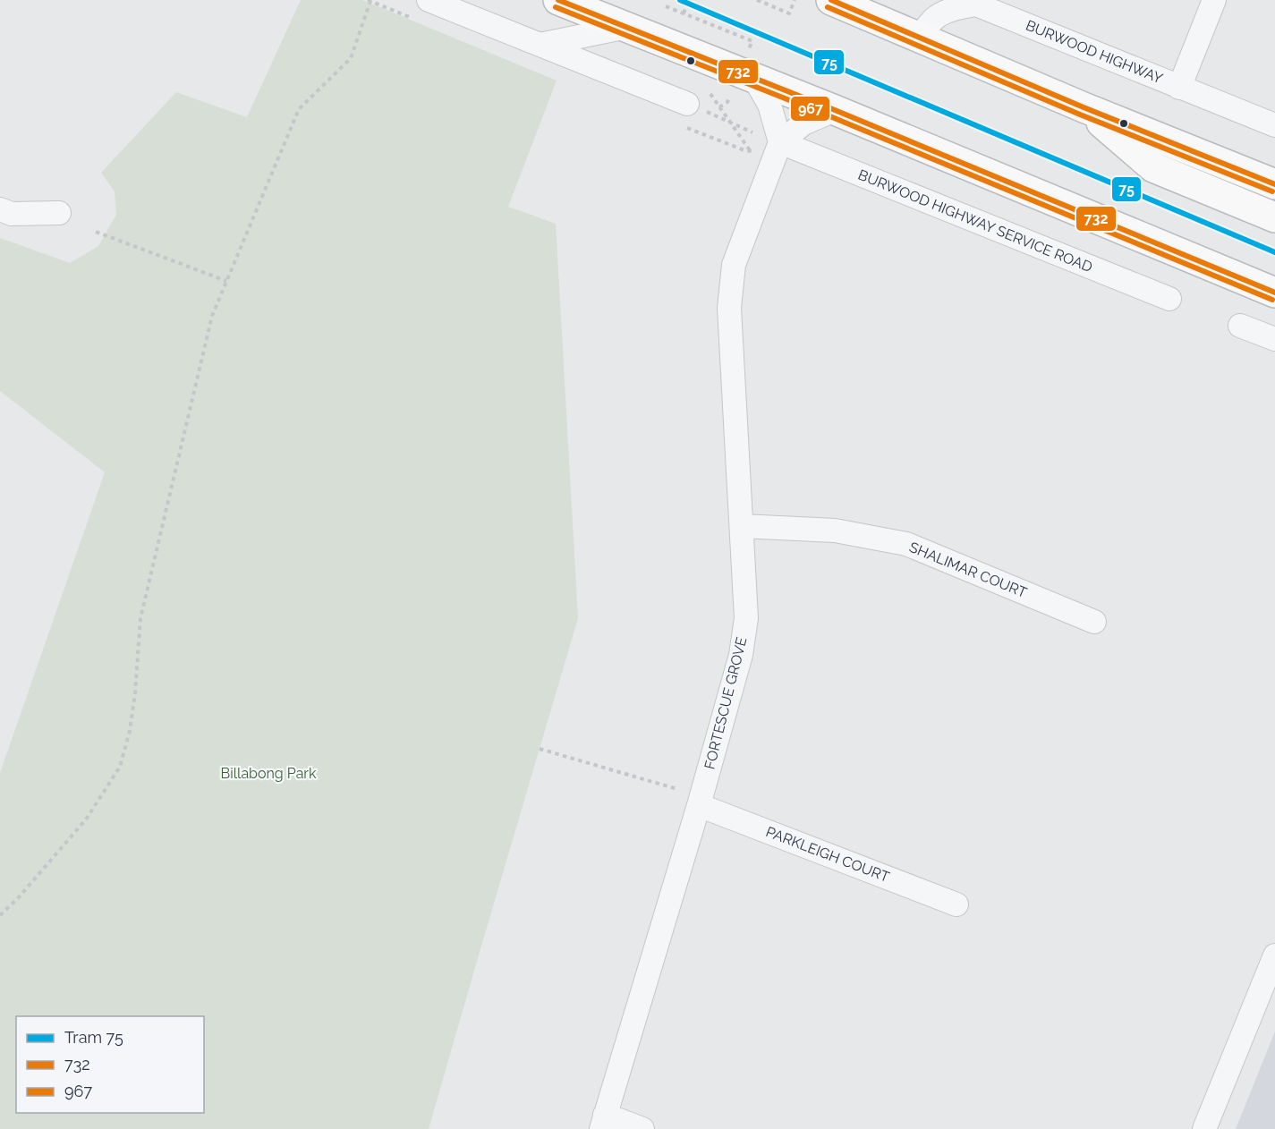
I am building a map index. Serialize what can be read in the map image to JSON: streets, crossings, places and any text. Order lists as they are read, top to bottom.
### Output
{
  "streets": {
    "street": [
      "BURWOOD HIGHWAY",
      "BURWOOD HIGHWAY SERVICE ROAD",
      "SHALIMAR COURT",
      "FORTESCUE GROVE",
      "PARKLEIGH COURT"
    ]
  },
  "crossings": [
    ["BURWOOD HIGHWAY SERVICE ROAD", "FORTESCUE GROVE"],
    ["SHALIMAR COURT", "FORTESCUE GROVE"],
    ["FORTESCUE GROVE", "PARKLEIGH COURT"]
  ],
  "parks": ["Billabong Park"],
  "lines": ["tram line 75", "transit line 732", "transit line 967"],
  "legend": ["Tram 75", "732", "967"]
}
